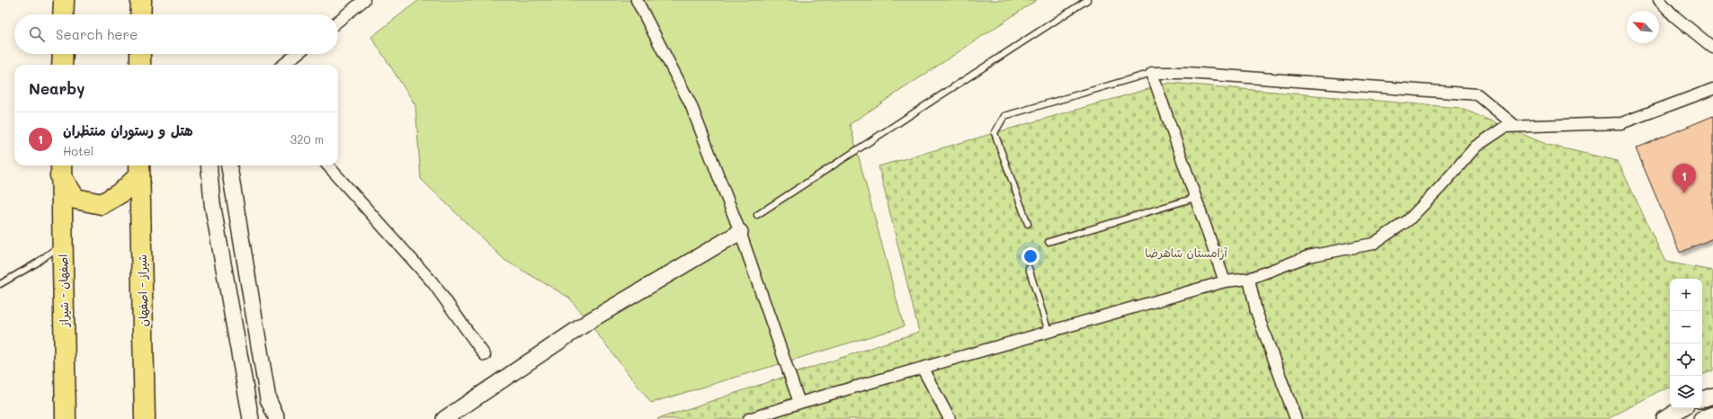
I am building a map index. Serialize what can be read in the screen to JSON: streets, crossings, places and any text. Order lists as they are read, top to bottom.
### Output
{
  "streets": {
    "highway": ["اصفهان - شیراز", "شیراز - اصفهان"]
  },
  "parks": ["آرامستان شاهرضا"],
  "north": "top left",
  "page": {
    "search": "Search here",
    "heading": "Nearby",
    "list": [
      {
        "mark": "1",
        "name": "هتل و رستوران منتظران",
        "note": "Hotel",
        "value": "320 m"
      }
    ],
    "pins": "1",
    "map_buttons": ["+", "−"]
  }
}
